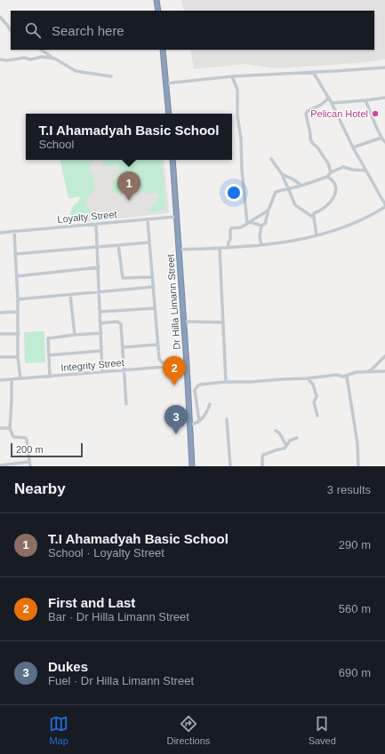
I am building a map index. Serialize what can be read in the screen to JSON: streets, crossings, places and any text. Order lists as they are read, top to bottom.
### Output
{
  "streets": {
    "highway": ["Dr Hilla Limann Street"],
    "street": ["Loyalty Street", "Integrity Street"]
  },
  "crossings": [
    ["Loyalty Street", "Dr Hilla Limann Street"],
    ["Dr Hilla Limann Street", "Integrity Street"]
  ],
  "places": ["Pelican Hotel"],
  "scale_bar": "200 m",
  "page": {
    "search": "Search here",
    "popup": ["T.I Ahamadyah Basic School", "School"],
    "pins": ["1", "2", "3"],
    "scale": "200 m",
    "heading": ["Nearby", "3 results"],
    "list": [
      {
        "mark": "1",
        "name": "T.I Ahamadyah Basic School",
        "note": "School · Loyalty Street",
        "value": "290 m"
      },
      {
        "mark": "2",
        "name": "First and Last",
        "note": "Bar · Dr Hilla Limann Street",
        "value": "560 m"
      },
      {
        "mark": "3",
        "name": "Dukes",
        "note": "Fuel · Dr Hilla Limann Street",
        "value": "690 m"
      }
    ],
    "nav": ["Map", "Directions", "Saved"]
  }
}
